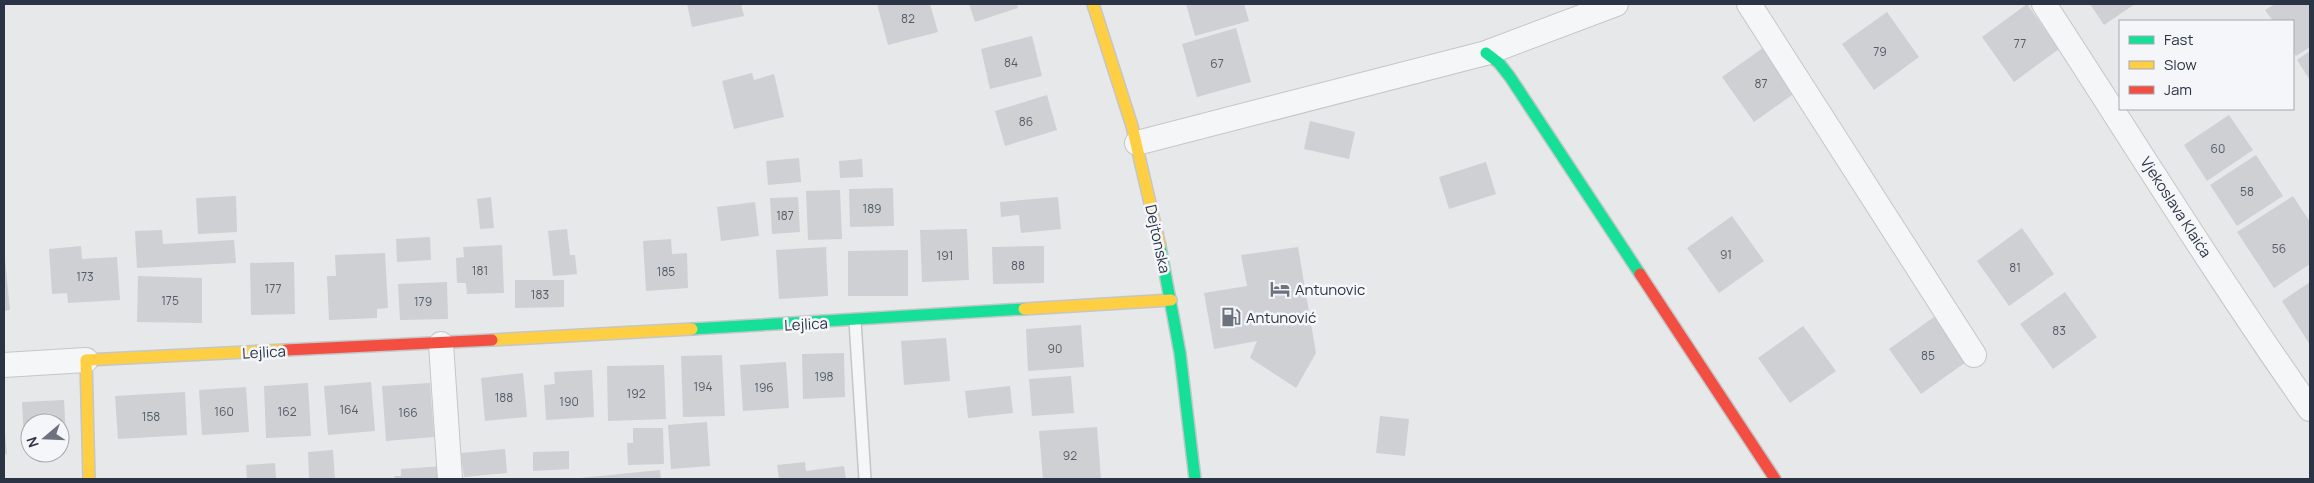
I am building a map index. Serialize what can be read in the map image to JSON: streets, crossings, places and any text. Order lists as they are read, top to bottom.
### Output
{
  "streets": {
    "street": ["Vjekoslava Klaića", "Dejtonska", "Lejlica"]
  },
  "crossings": [
    ["Dejtonska", "Lejlica"]
  ],
  "places": {
    "hotel": ["Antunovic"],
    "fuel station": ["Antunović"]
  },
  "house_numbers": [
    "82",
    "77",
    "79",
    "84",
    "67",
    "87",
    "86",
    "60",
    "58",
    "189",
    "187",
    "56",
    "91",
    "191",
    "88",
    "81",
    "181",
    "185",
    "173",
    "177",
    "183",
    "175",
    "179",
    "83",
    "90",
    "85",
    "198",
    "194",
    "196",
    "192",
    "188",
    "190",
    "164",
    "160",
    "162",
    "166",
    "158",
    "92"
  ],
  "legend": ["Fast", "Slow", "Jam"],
  "north": "left"
}
